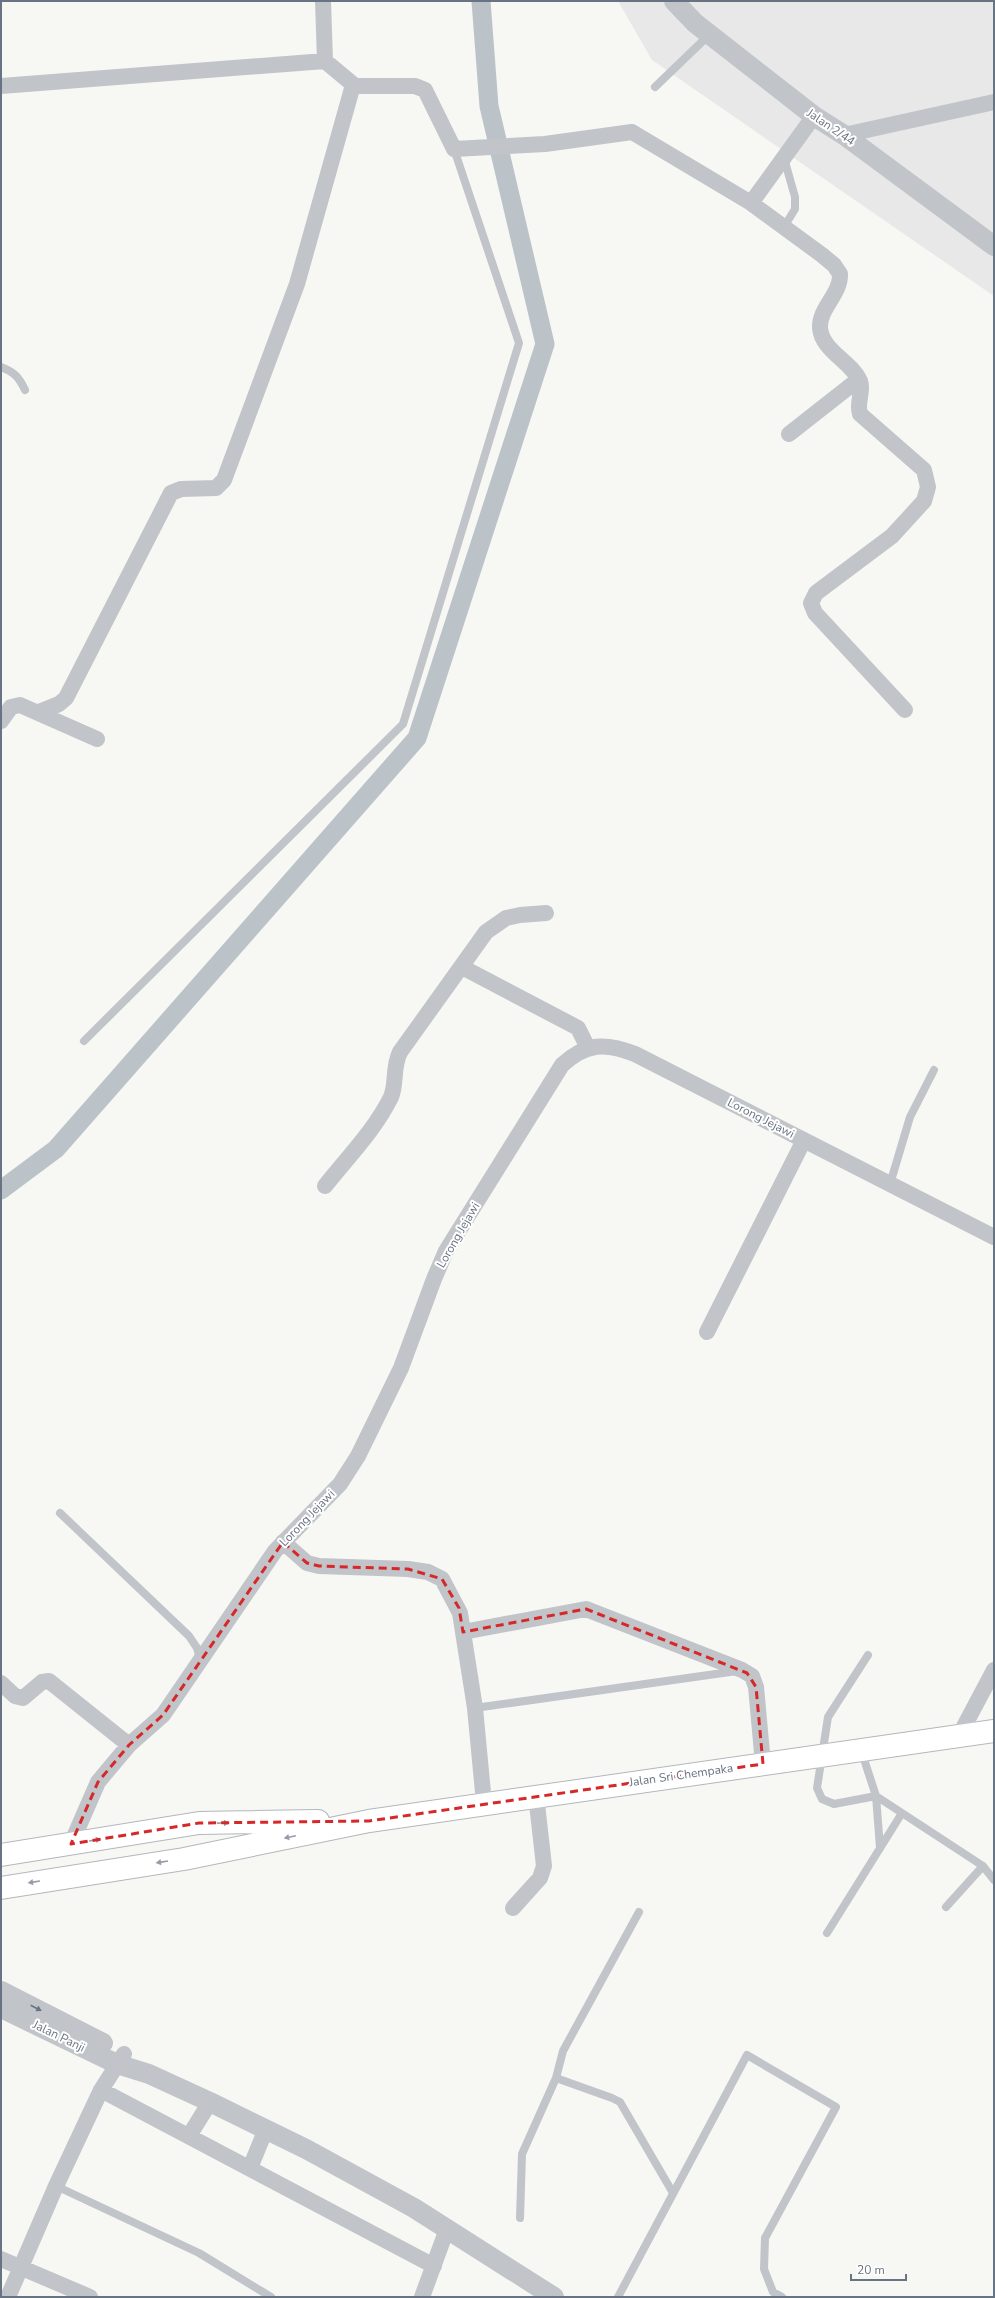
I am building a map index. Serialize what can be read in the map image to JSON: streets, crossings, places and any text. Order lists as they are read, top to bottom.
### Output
{
  "streets": {
    "main road": ["Jalan Sri Chempaka"],
    "street": ["Jalan 2/44", "Lorong Jejawi", "Jalan Panji"]
  },
  "scale_bar": "20 m"
}
